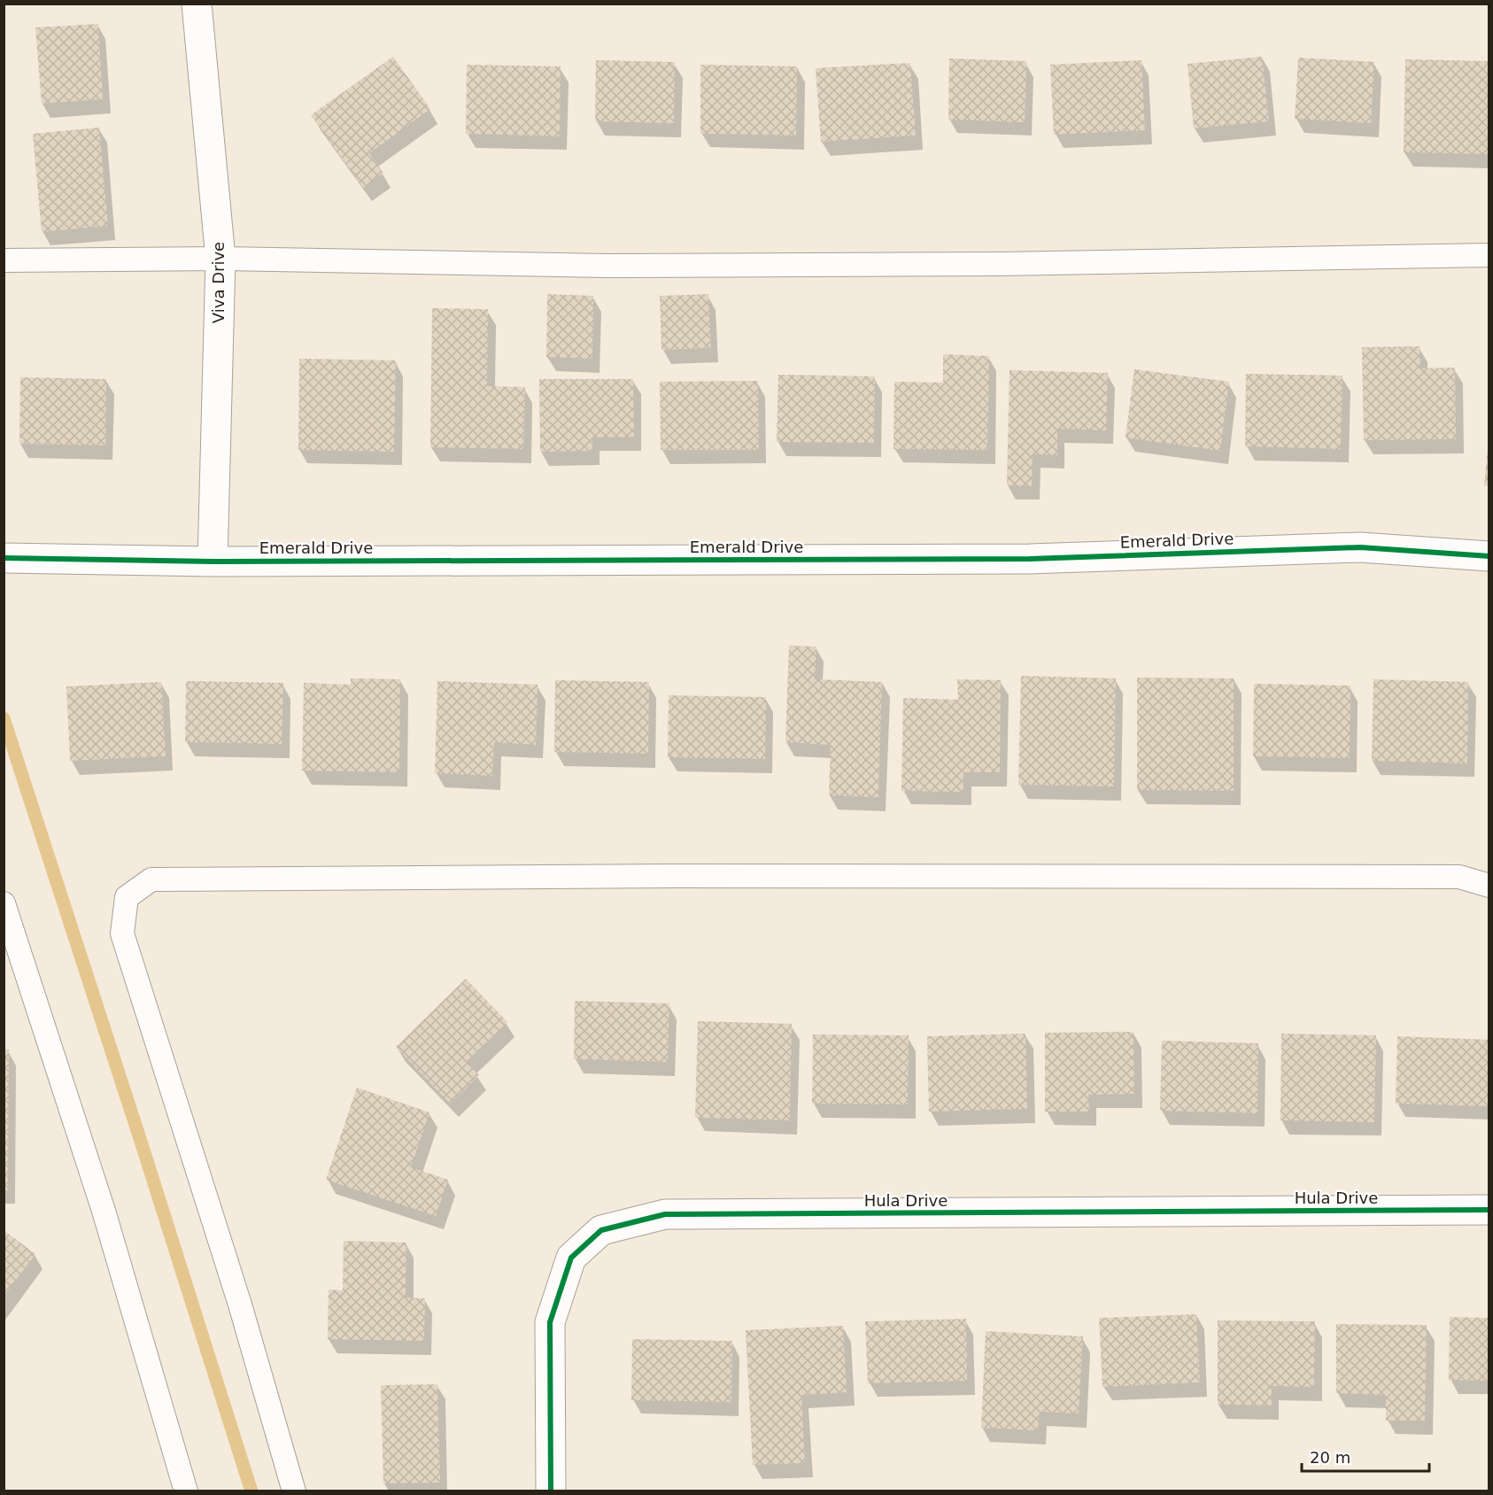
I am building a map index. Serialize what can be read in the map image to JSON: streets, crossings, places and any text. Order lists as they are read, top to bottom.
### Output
{
  "streets": {
    "street": ["Viva Drive", "Emerald Drive", "Hula Drive"]
  },
  "crossings": [
    ["Viva Drive", "Emerald Drive"]
  ],
  "scale_bar": "20 m"
}
